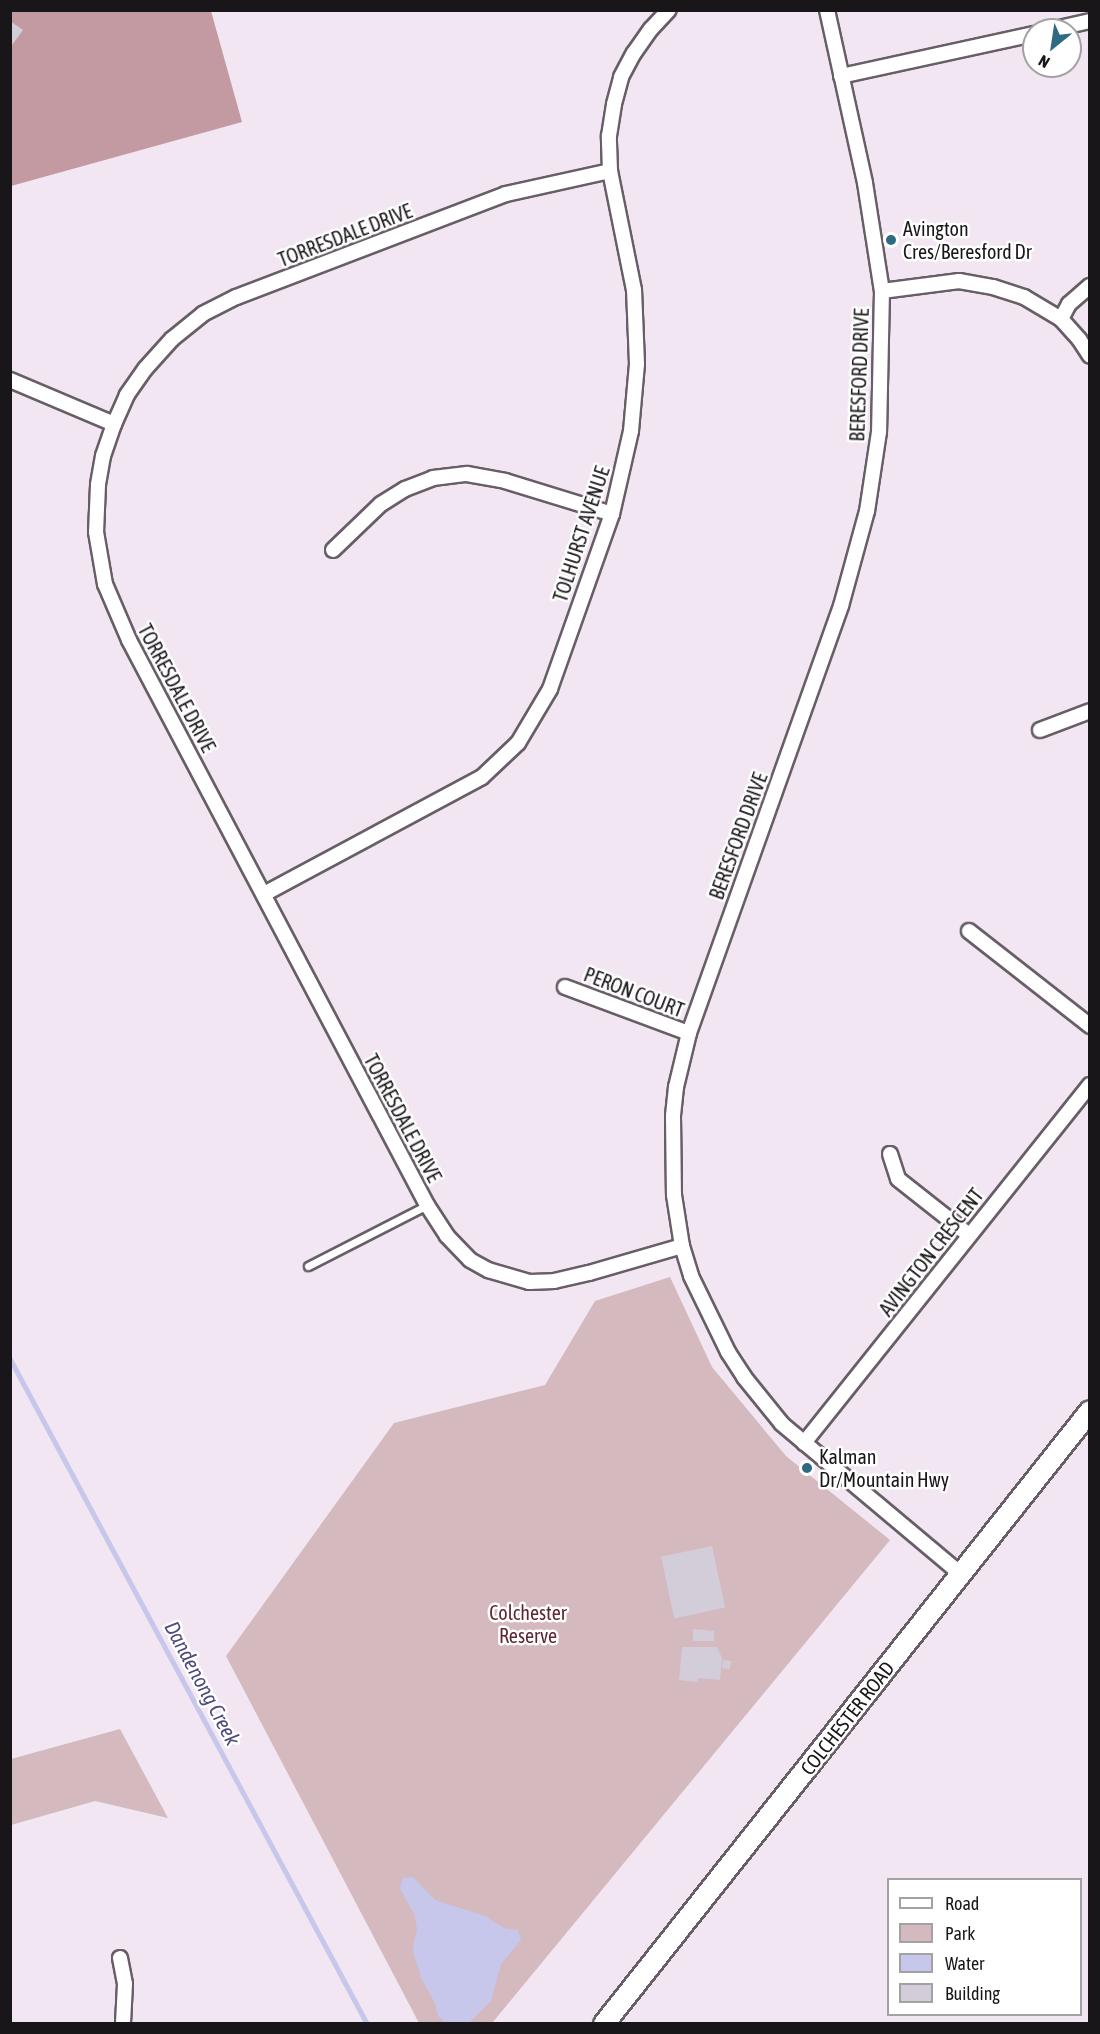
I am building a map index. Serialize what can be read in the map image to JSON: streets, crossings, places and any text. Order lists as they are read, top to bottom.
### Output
{
  "streets": {
    "main road": ["COLCHESTER ROAD"],
    "street": [
      "TORRESDALE DRIVE",
      "BERESFORD DRIVE",
      "TOLHURST AVENUE",
      "PERON COURT",
      "AVINGTON CRESCENT"
    ]
  },
  "crossings": [
    ["TORRESDALE DRIVE", "BERESFORD DRIVE"],
    ["TORRESDALE DRIVE", "TOLHURST AVENUE"],
    ["BERESFORD DRIVE", "PERON COURT"],
    ["BERESFORD DRIVE", "AVINGTON CRESCENT"],
    ["BERESFORD DRIVE", "COLCHESTER ROAD"]
  ],
  "water": ["Dandenong Creek"],
  "parks": ["Colchester Reserve"],
  "places": ["Avington Cres/Beresford Dr", "Kalman Dr/Mountain Hwy"],
  "legend": [
    "Road",
    "Park",
    "Water",
    "Building"
  ],
  "north": "bottom left"
}
